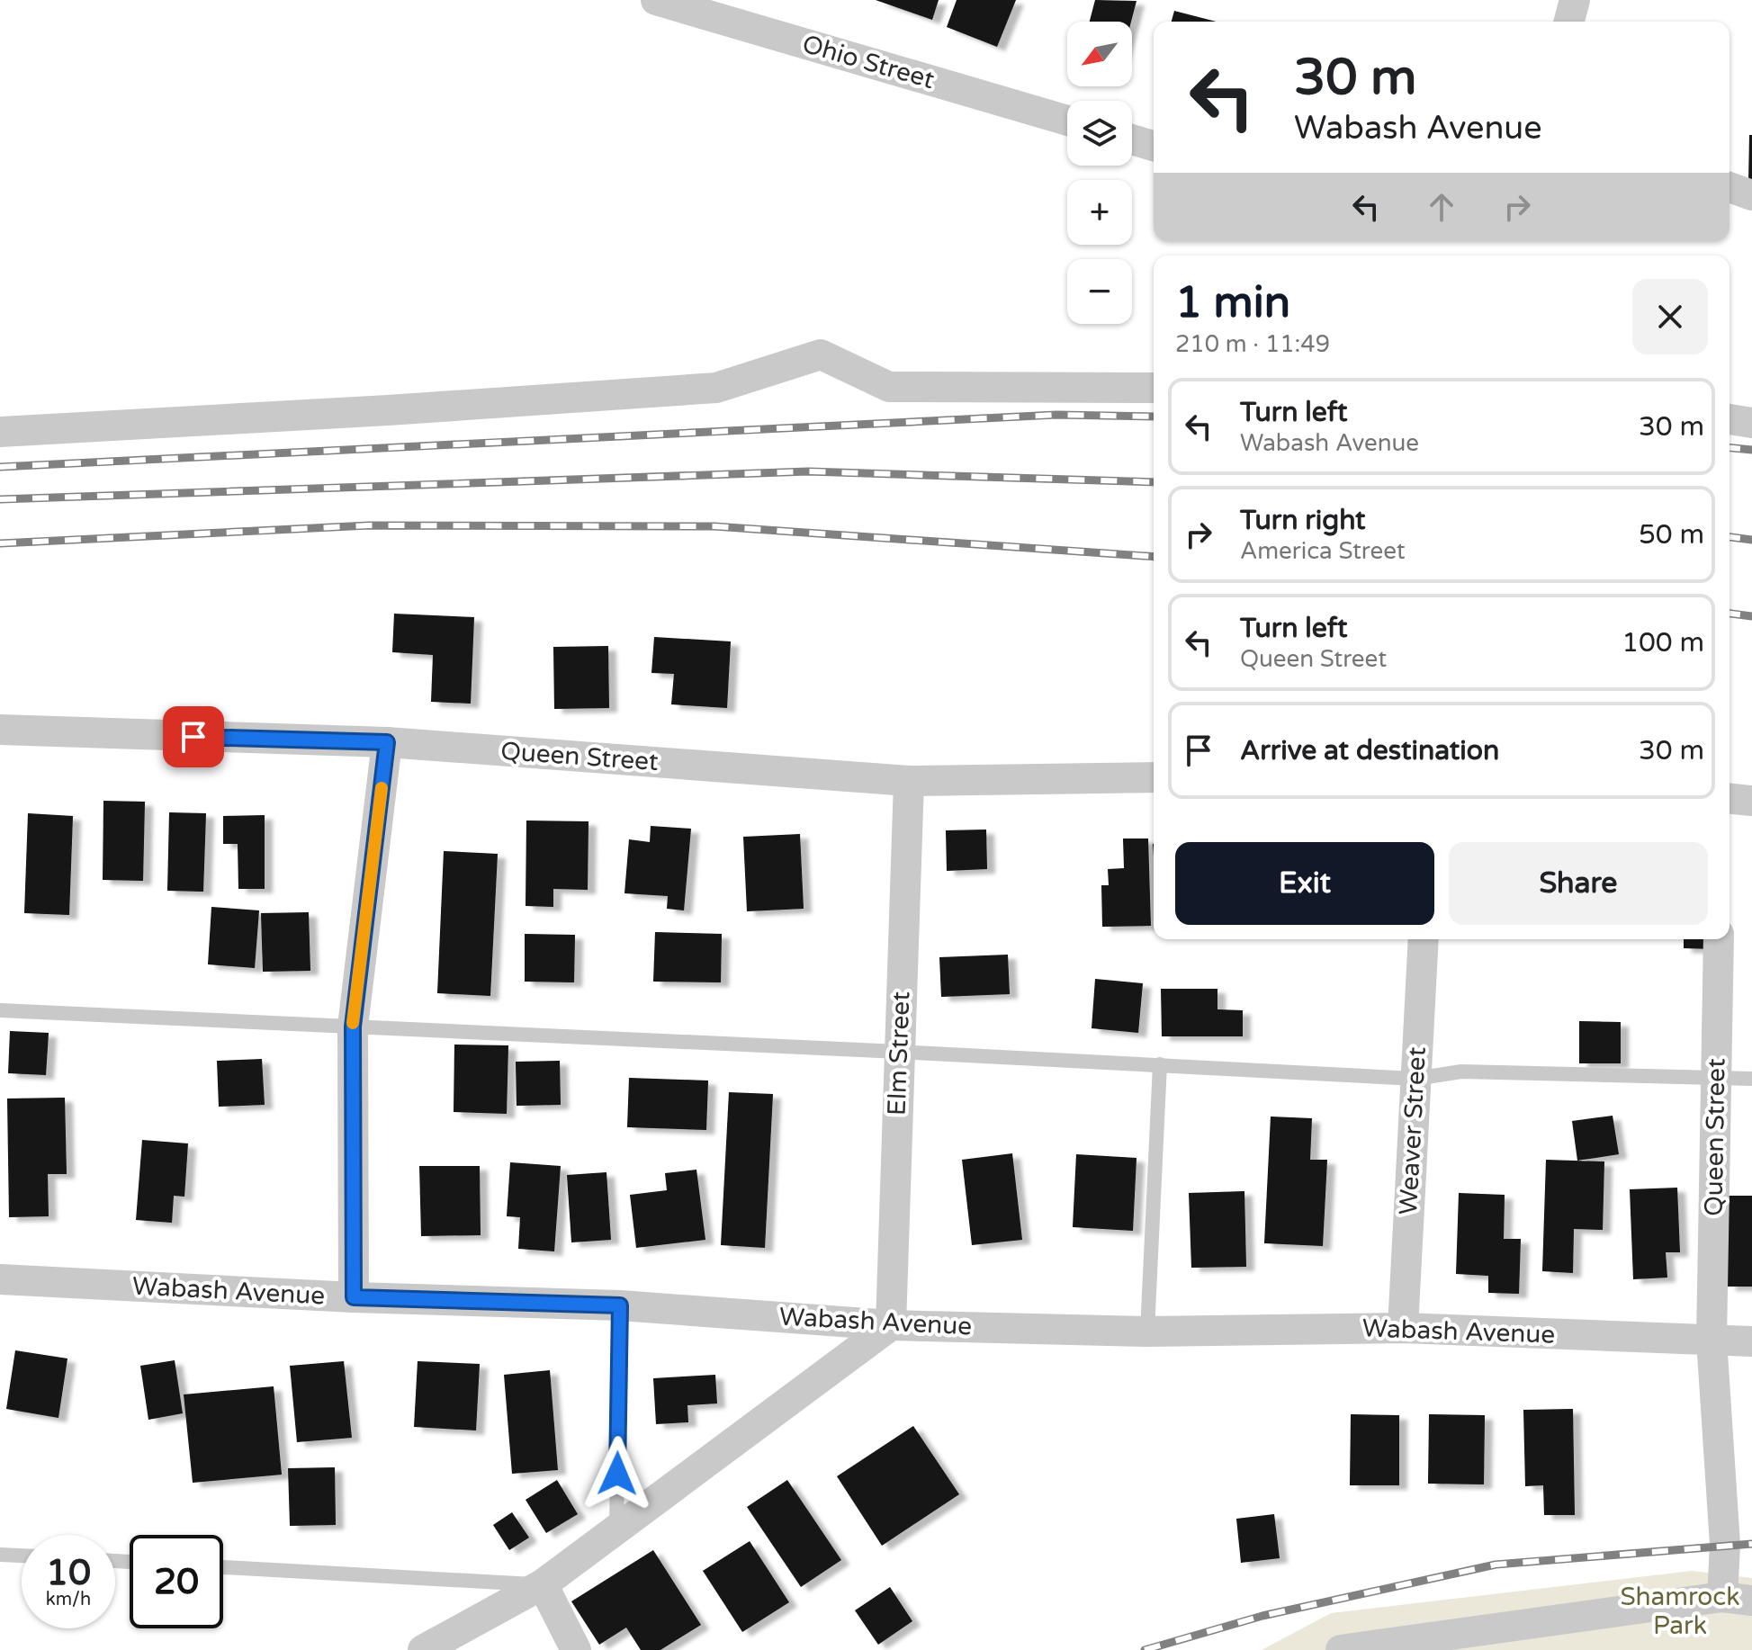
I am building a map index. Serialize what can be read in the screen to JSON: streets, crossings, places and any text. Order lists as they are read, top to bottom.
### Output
{
  "streets": {
    "street": [
      "Ohio Street",
      "Queen Street",
      "Elm Street",
      "Weaver Street",
      "Wabash Avenue"
    ]
  },
  "crossings": [
    ["Queen Street", "Elm Street"],
    ["Queen Street", "Wabash Avenue"],
    ["Elm Street", "Wabash Avenue"],
    ["Weaver Street", "Wabash Avenue"]
  ],
  "parks": ["Shamrock Park"],
  "north": "bottom left",
  "page": {
    "map_buttons": ["+", "−"],
    "turn": ["30 m", "Wabash Avenue"],
    "heading": ["1 min", "210 m · 11:49"],
    "list": [
      {
        "name": "Turn left",
        "note": "Wabash Avenue",
        "value": "30 m"
      },
      {
        "name": "Turn right",
        "note": "America Street",
        "value": "50 m"
      },
      {
        "name": "Turn left",
        "note": "Queen Street",
        "value": "100 m"
      },
      {
        "name": "Arrive at destination",
        "value": "30 m"
      }
    ],
    "buttons": ["Exit", "Share"],
    "speed": "10 km/h",
    "limit": "20"
  }
}
